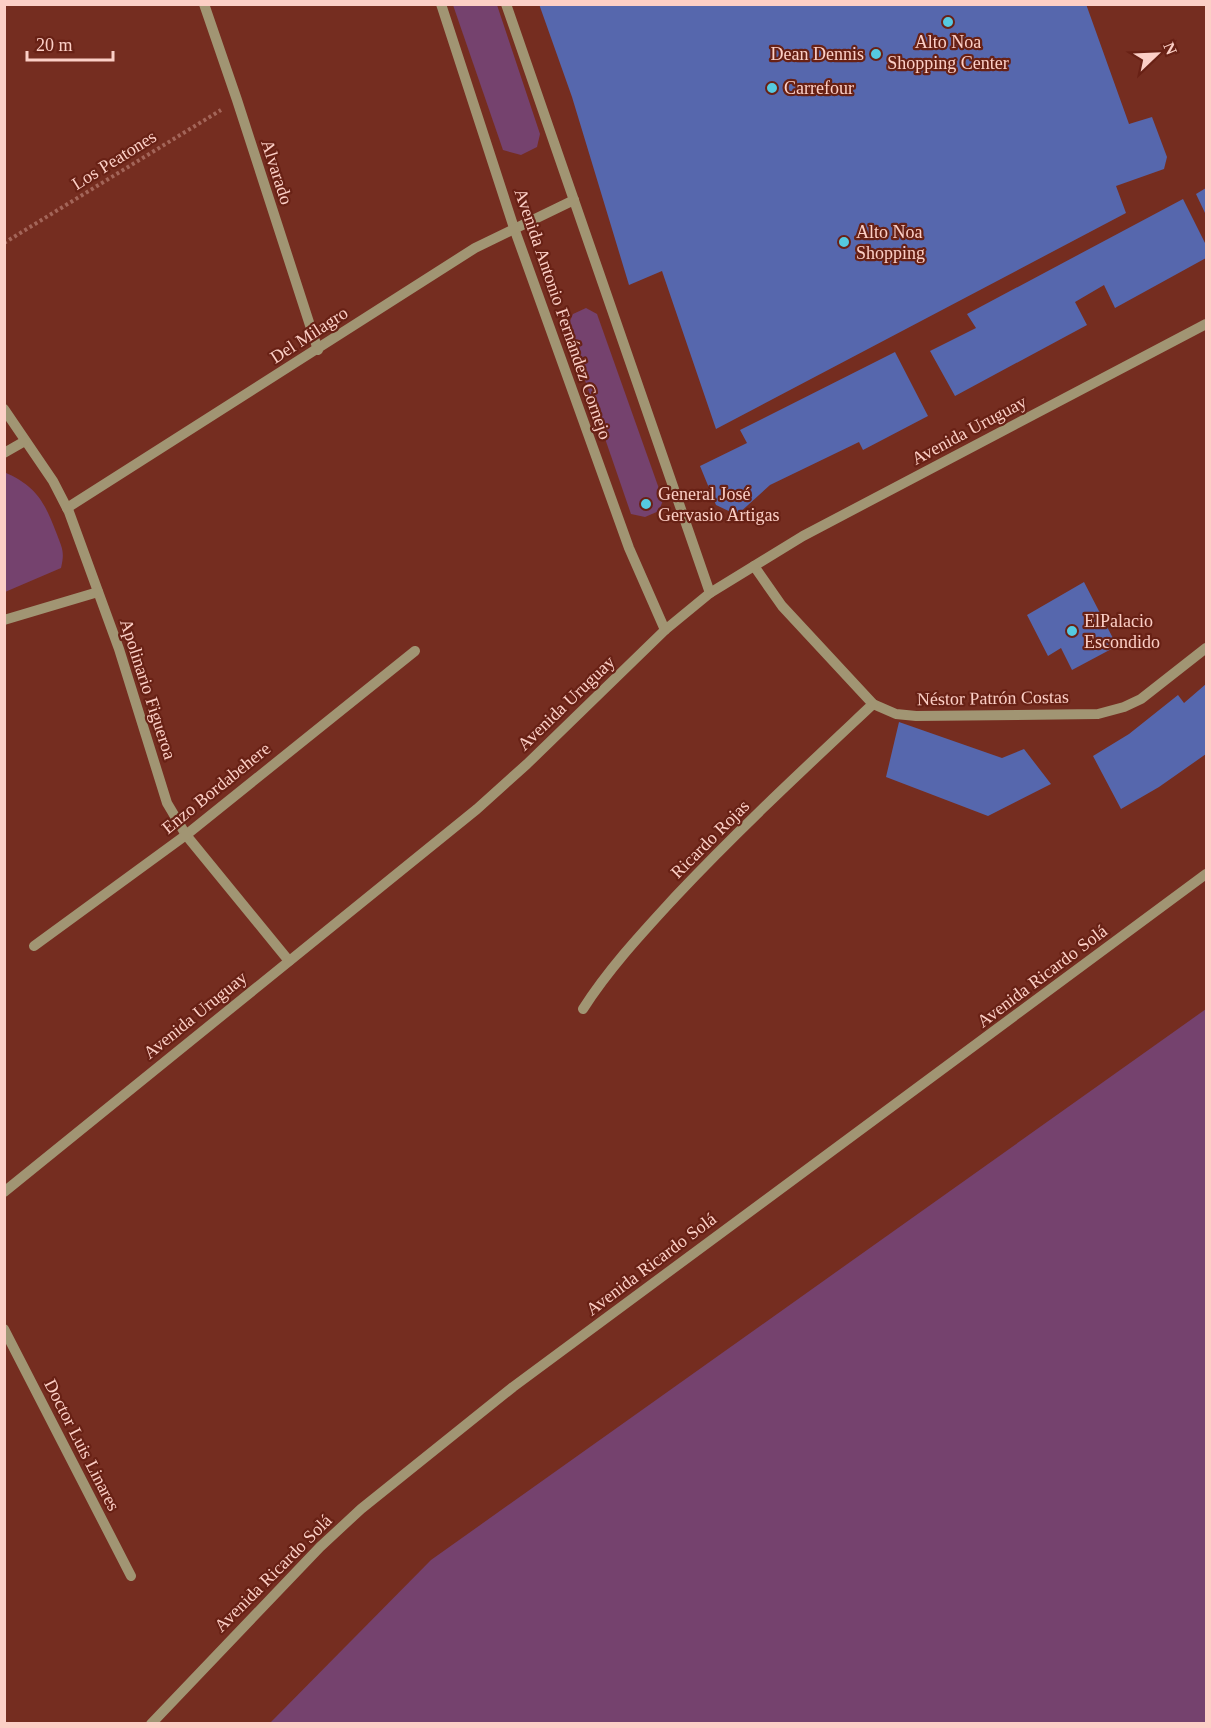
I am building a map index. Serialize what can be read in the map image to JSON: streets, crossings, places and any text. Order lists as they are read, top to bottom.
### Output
{
  "streets": {
    "street": [
      "Alvarado",
      "Avenida Antonio Fernández Cornejo",
      "Del Milagro",
      "Avenida Uruguay",
      "Apolinario Figueroa",
      "Néstor Patrón Costas",
      "Enzo Bordabehere",
      "Ricardo Rojas",
      "Avenida Ricardo Solá",
      "Doctor Luis Linares"
    ],
    "path": ["Los Peatones"]
  },
  "crossings": [
    ["Los Peatones", "Alvarado"],
    ["Alvarado", "Del Milagro"],
    ["Avenida Antonio Fernández Cornejo", "Del Milagro"],
    ["Avenida Antonio Fernández Cornejo", "Avenida Uruguay"],
    ["Del Milagro", "Apolinario Figueroa"],
    ["Avenida Uruguay", "Apolinario Figueroa"],
    ["Avenida Uruguay", "Néstor Patrón Costas"],
    ["Apolinario Figueroa", "Enzo Bordabehere"],
    ["Néstor Patrón Costas", "Ricardo Rojas"]
  ],
  "places": [
    "Alto Noa Shopping Center",
    "Dean Dennis",
    "Carrefour",
    "Alto Noa Shopping",
    "General José Gervasio Artigas",
    "ElPalacio Escondido"
  ],
  "scale_bar": "20 m",
  "north": "top right"
}
